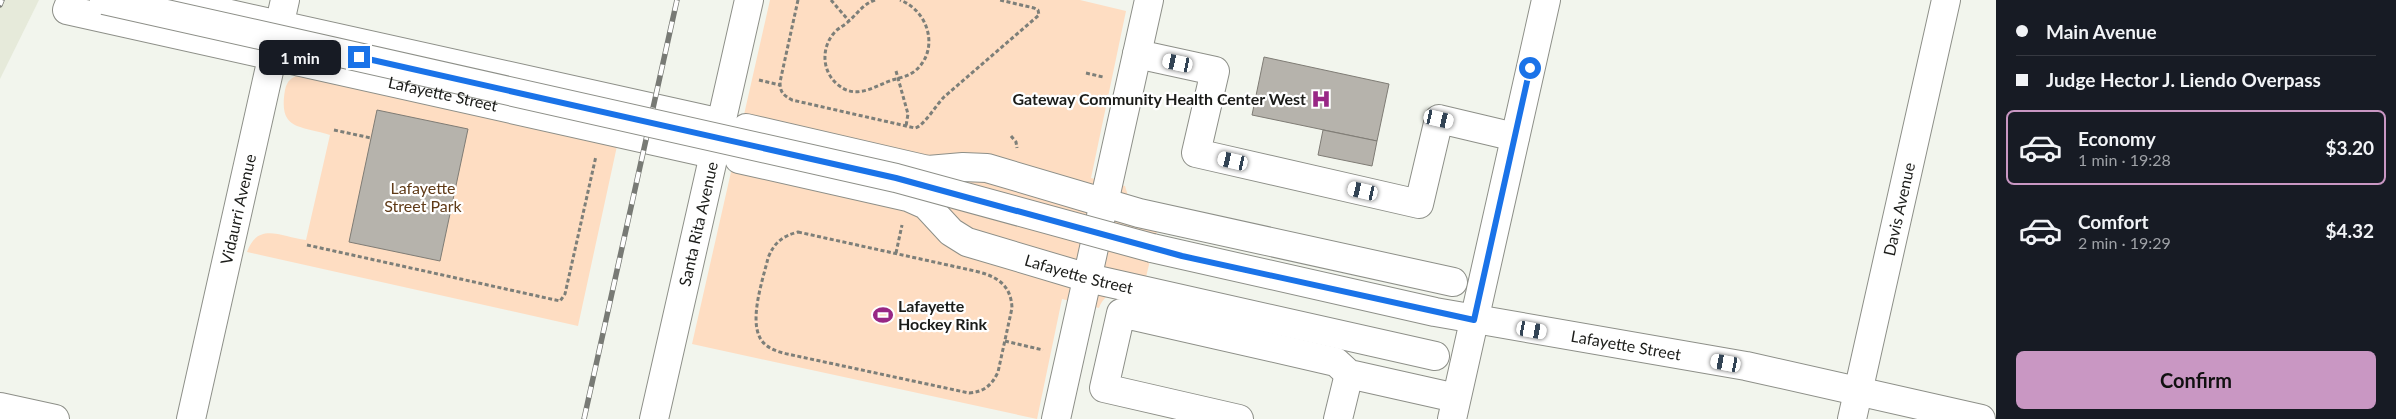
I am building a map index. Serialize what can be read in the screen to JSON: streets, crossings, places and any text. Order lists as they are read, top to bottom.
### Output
{
  "streets": {
    "street": [
      "Lafayette Street",
      "Davis Avenue",
      "Vidaurri Avenue",
      "Santa Rita Avenue"
    ]
  },
  "crossings": [
    ["Lafayette Street", "Davis Avenue"],
    ["Lafayette Street", "Vidaurri Avenue"],
    ["Lafayette Street", "Santa Rita Avenue"]
  ],
  "parks": ["Lafayette Street Park"],
  "places": {
    "hospital": ["Gateway Community Health Center West"],
    "sports": ["Lafayette Hockey Rink"]
  },
  "page": {
    "banner": ["Main Avenue", "Judge Hector J. Liendo Overpass"],
    "bubble": "1 min",
    "list": [
      {
        "name": "Economy",
        "note": "1 min · 19:28",
        "value": "$3.20"
      },
      {
        "name": "Comfort",
        "note": "2 min · 19:29",
        "value": "$4.32"
      }
    ],
    "buttons": "Confirm"
  }
}
